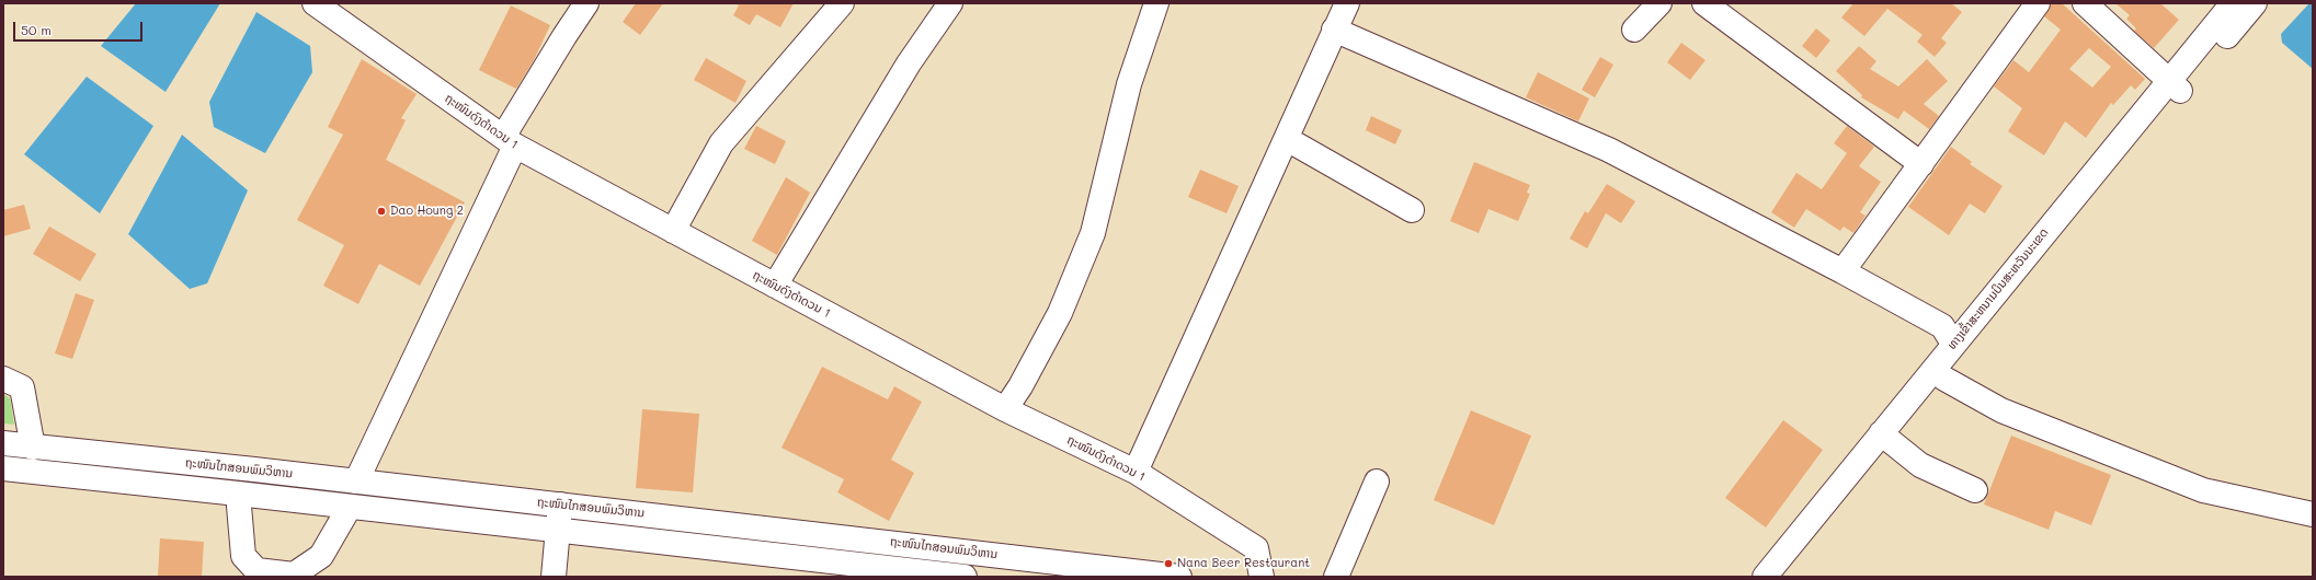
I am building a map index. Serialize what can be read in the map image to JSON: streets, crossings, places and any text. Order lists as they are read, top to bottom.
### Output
{
  "streets": {
    "main road": ["ຖະໜົນດົງດຳດວນ 1", "ທາງເຂົ້າສະຫນາມບິນສະຫວັນນະເຂດ", "ຖະໜົນໄກສອນພົມວິຫານ"]
  },
  "places": ["Dao Houng 2", "Nana Beer Restaurant"],
  "scale_bar": "50 m"
}
